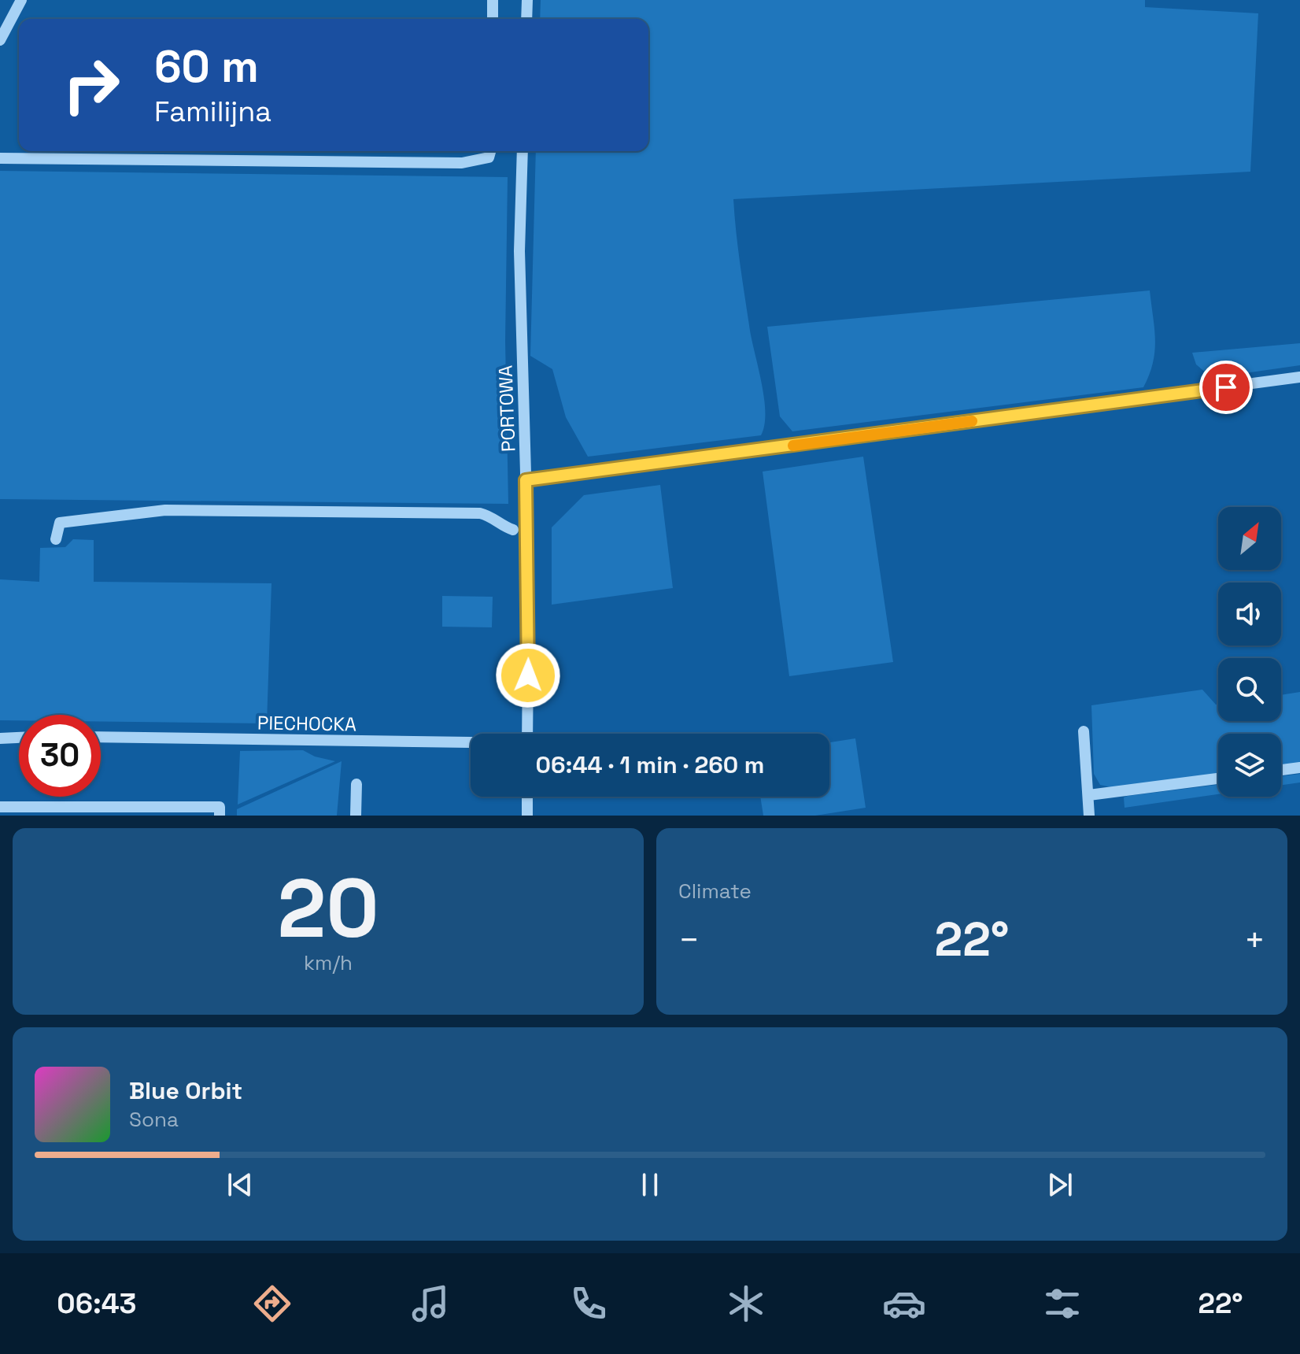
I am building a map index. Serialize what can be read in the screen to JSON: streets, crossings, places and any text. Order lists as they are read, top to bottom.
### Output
{
  "streets": {
    "street": ["PORTOWA", "PIECHOCKA"]
  },
  "north": "top right",
  "page": {
    "turn": ["60 m", "Familijna"],
    "limit": "30",
    "trip": "06:44 · 1 min · 260 m",
    "tile": [
      ["20", "km/h"],
      "Climate"
    ],
    "heat": ["−", "22°", "+"],
    "song": ["Blue Orbit", "Sona"],
    "tabs": ["06:43", "22°"]
  }
}
